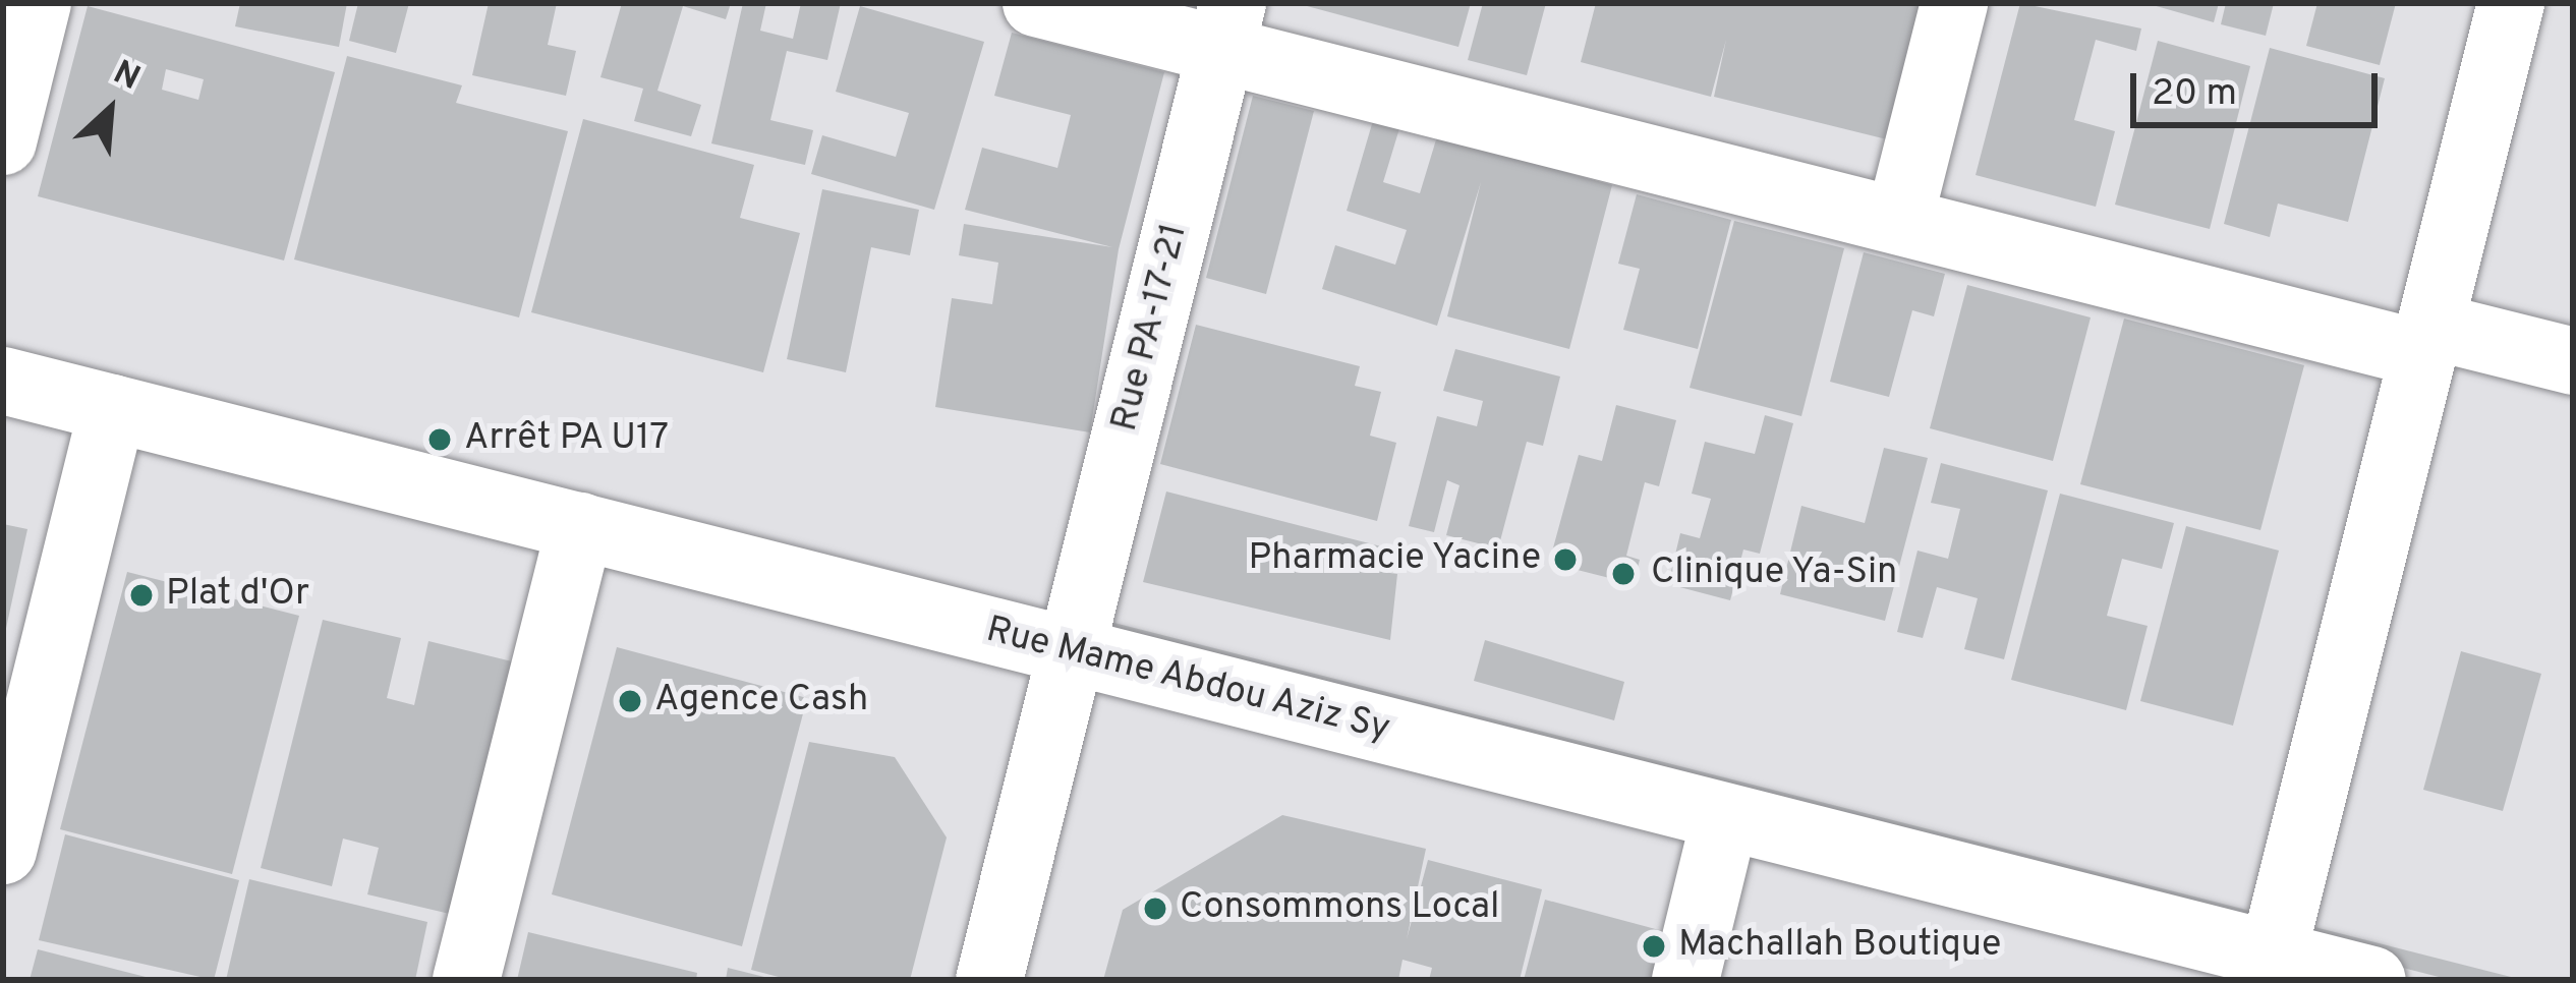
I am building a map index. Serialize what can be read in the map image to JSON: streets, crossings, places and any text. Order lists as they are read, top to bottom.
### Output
{
  "streets": {
    "street": ["Rue PA-17-21", "Rue Mame Abdou Aziz Sy"]
  },
  "crossings": [
    ["Rue PA-17-21", "Rue Mame Abdou Aziz Sy"]
  ],
  "places": [
    "Arrêt PA U17",
    "Pharmacie Yacine",
    "Clinique Ya-Sin",
    "Plat d'Or",
    "Agence Cash",
    "Consommons Local",
    "Machallah Boutique"
  ],
  "scale_bar": "20 m",
  "north": "top right"
}
